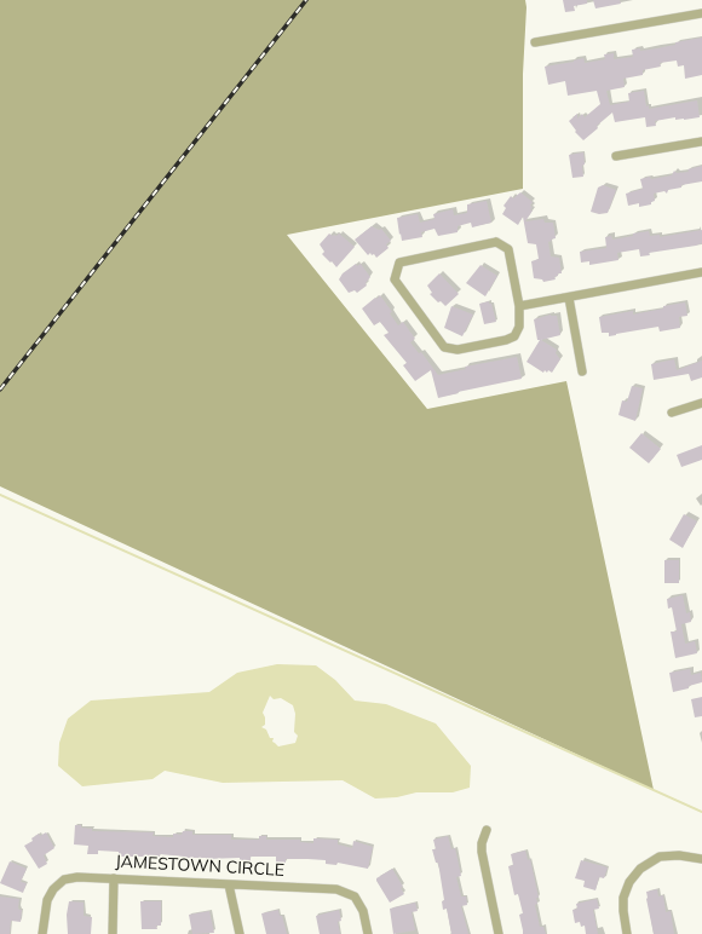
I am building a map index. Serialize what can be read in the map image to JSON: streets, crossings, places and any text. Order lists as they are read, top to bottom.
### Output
{
  "streets": {
    "street": ["JAMESTOWN CIRCLE"]
  }
}
